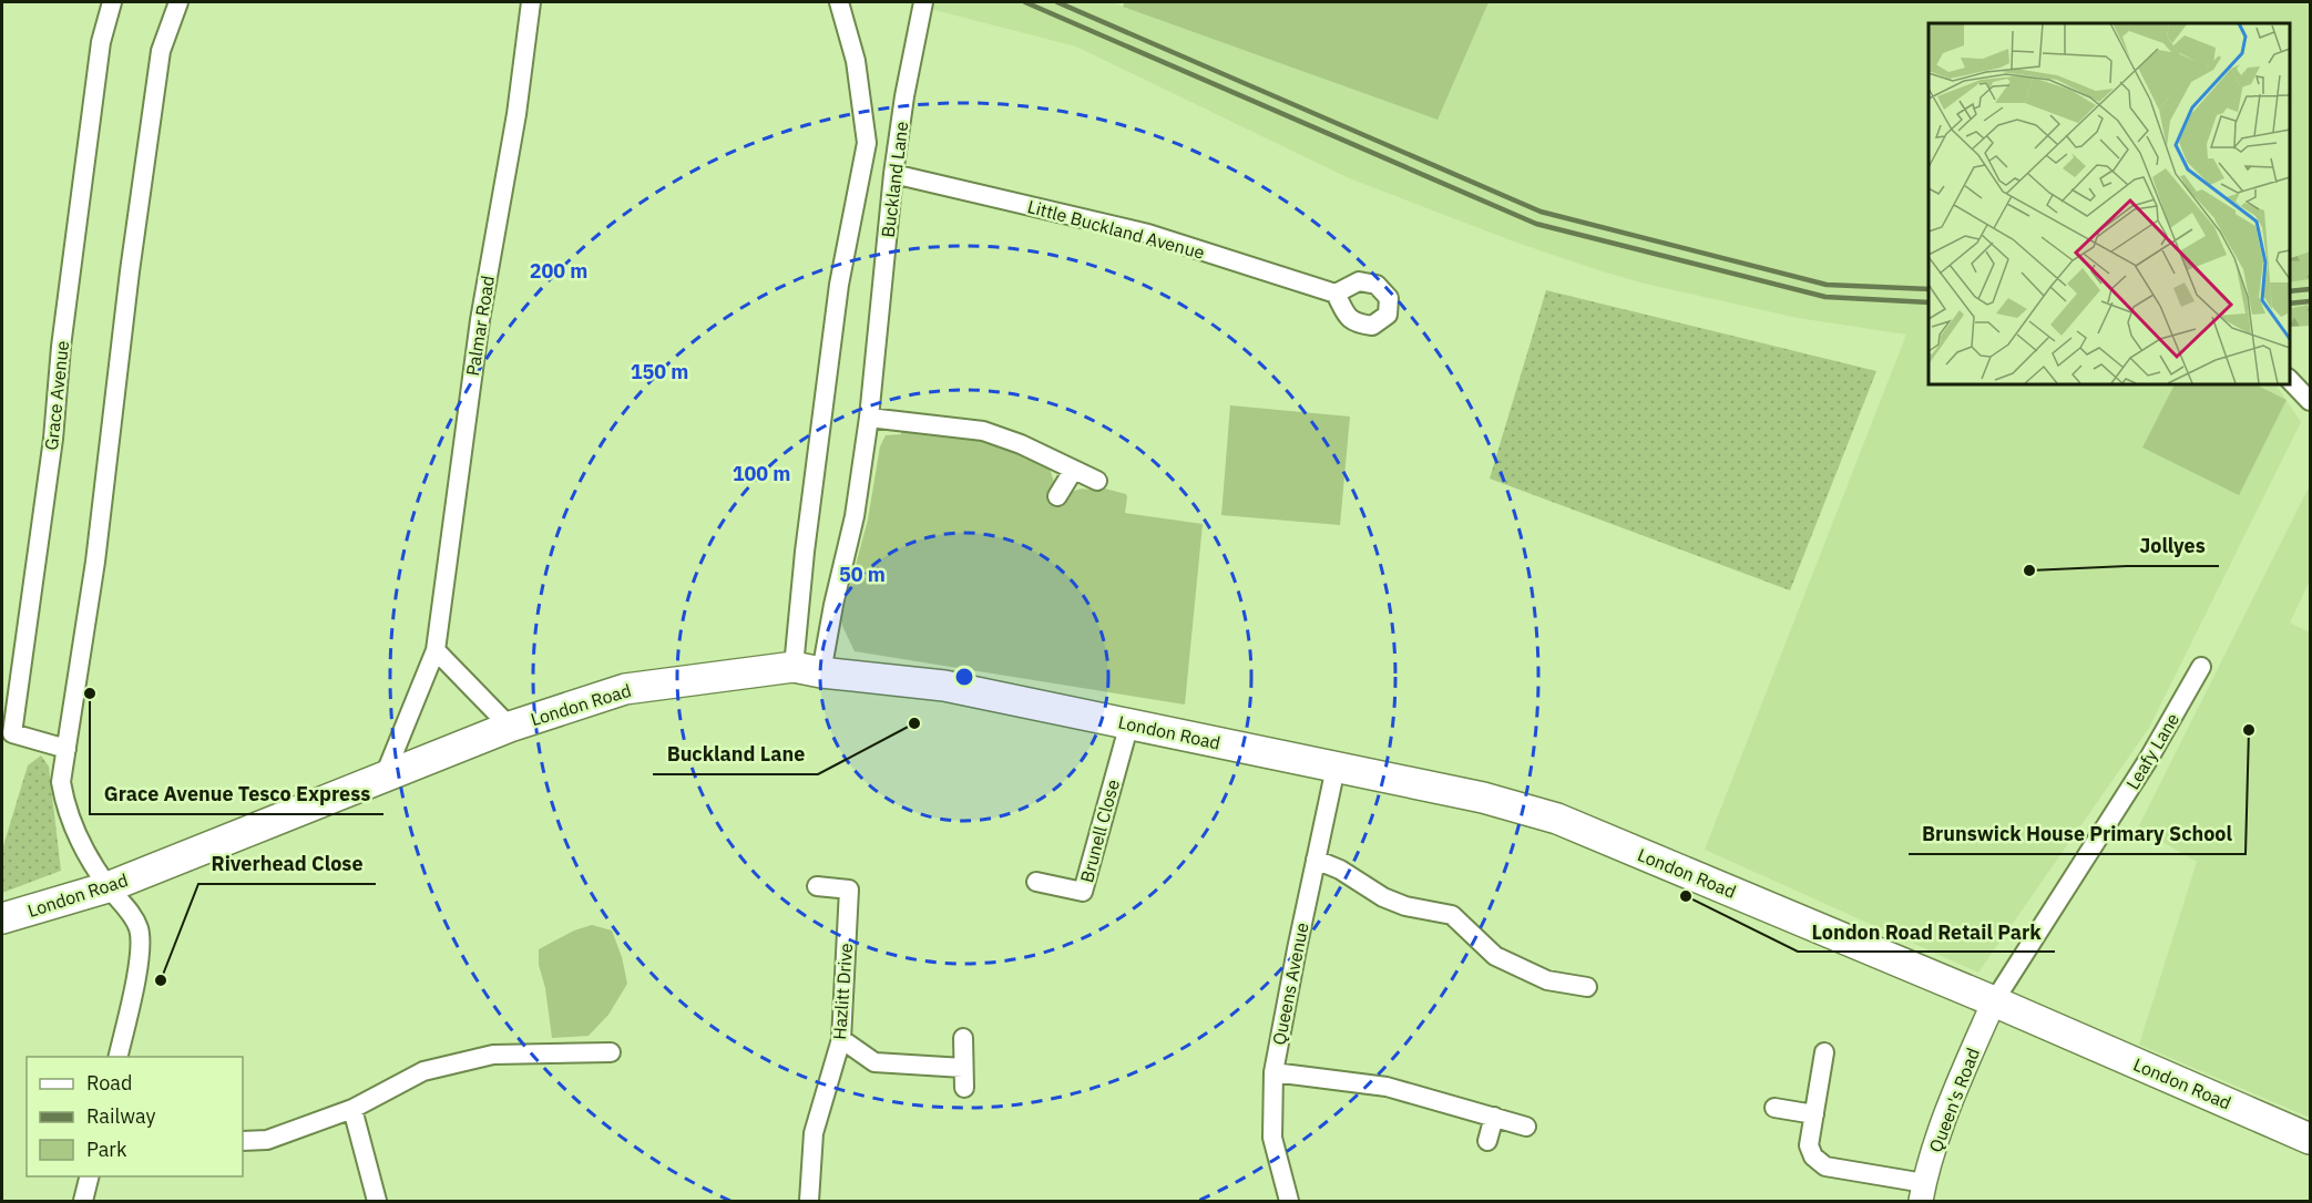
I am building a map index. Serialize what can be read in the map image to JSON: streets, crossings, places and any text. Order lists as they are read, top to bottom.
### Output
{
  "streets": {
    "main road": ["London Road"],
    "street": [
      "Buckland Lane",
      "Little Buckland Avenue",
      "Palmar Road",
      "Grace Avenue",
      "Leafy Lane",
      "Brunell Close",
      "Queens Avenue",
      "Hazlitt Drive",
      "Queen's Road"
    ]
  },
  "crossings": [
    ["Buckland Lane", "Little Buckland Avenue"],
    ["Buckland Lane", "London Road"],
    ["Palmar Road", "London Road"],
    ["London Road", "Leafy Lane"],
    ["London Road", "Brunell Close"],
    ["London Road", "Queens Avenue"],
    ["London Road", "Queen's Road"],
    ["Leafy Lane", "Queen's Road"]
  ],
  "places": [
    "Jollyes",
    "Grace Avenue Tesco Express",
    "Buckland Lane",
    "Brunswick House Primary School",
    "London Road Retail Park",
    "Riverhead Close"
  ],
  "legend": ["Road", "Railway", "Park"],
  "rings": [
    "200 m",
    "150 m",
    "100 m",
    "50 m"
  ]
}
